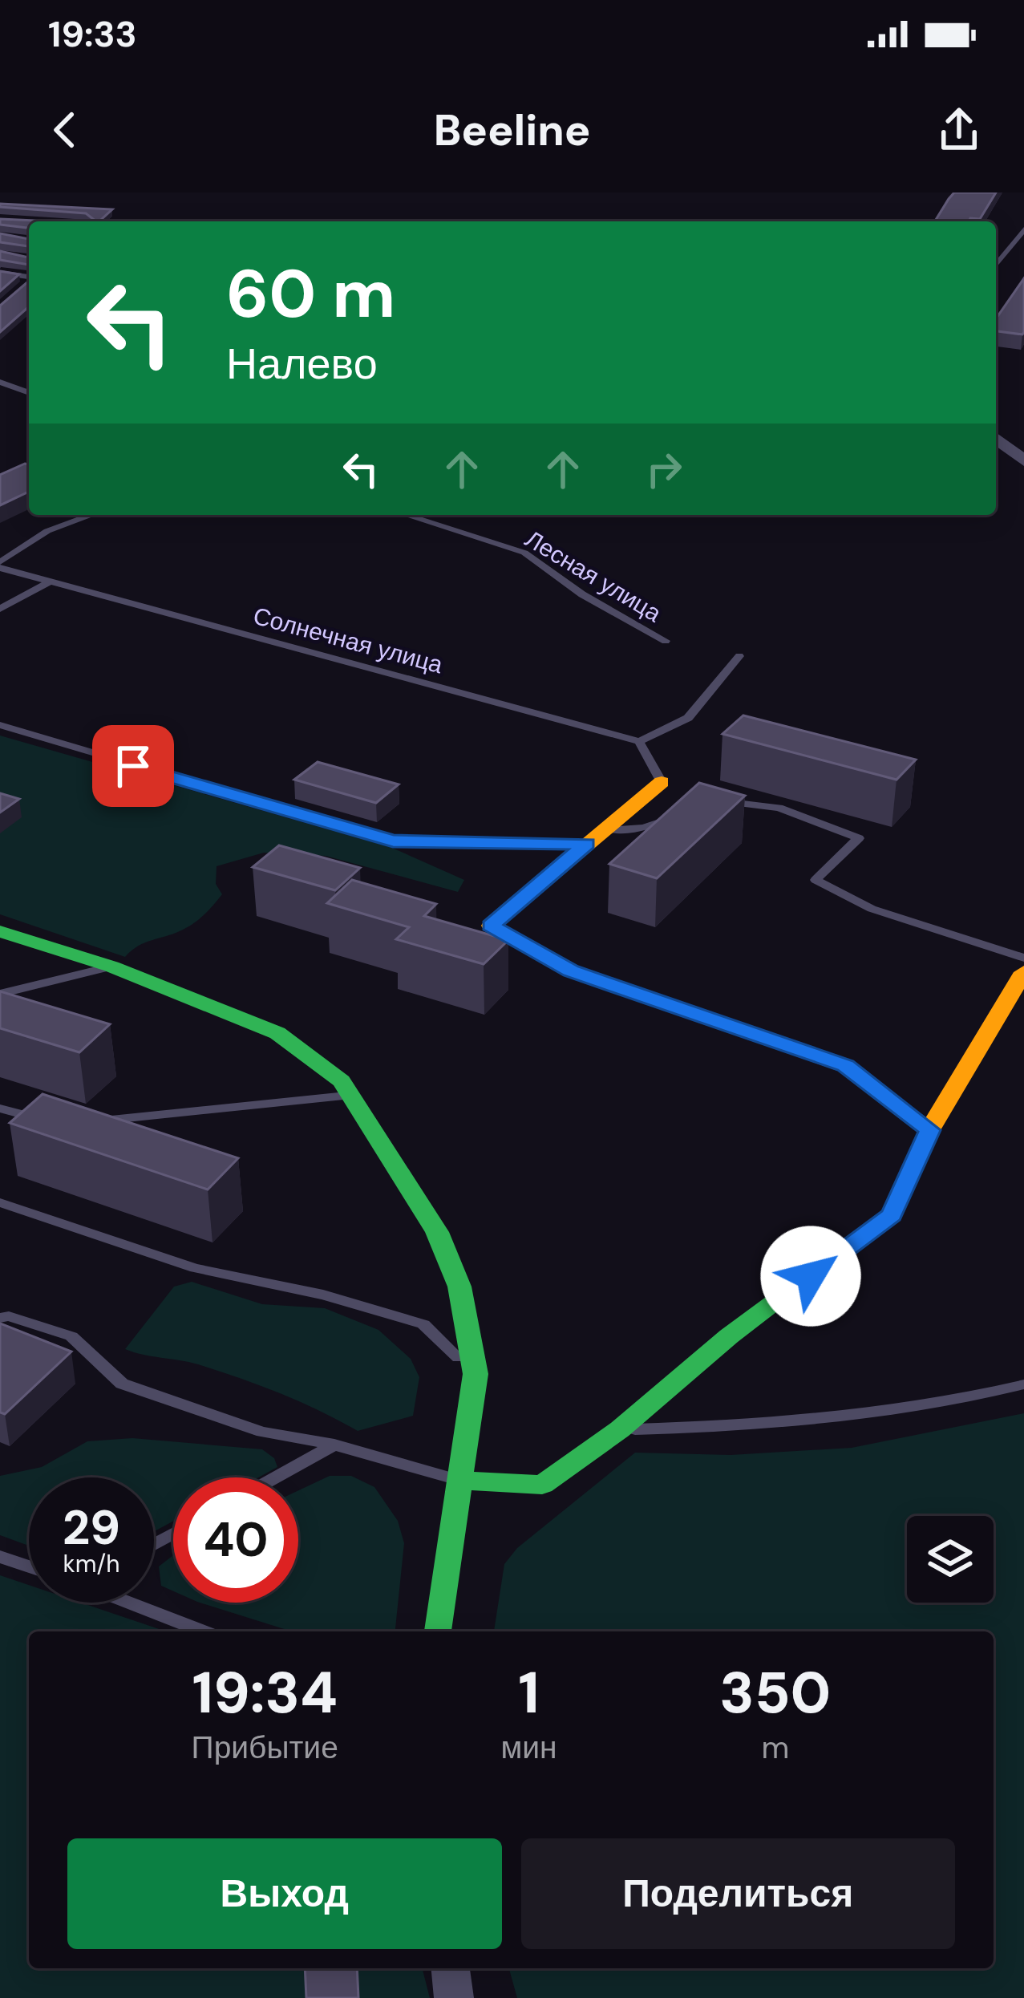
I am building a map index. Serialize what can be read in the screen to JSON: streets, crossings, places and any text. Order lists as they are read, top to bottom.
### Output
{
  "streets": {
    "lane": ["Лесная улица", "Солнечная улица"]
  },
  "page": {
    "status": "19:33",
    "header": "Beeline",
    "turn": ["60 m", "Налево"],
    "speed": "29 km/h",
    "limit": "40",
    "eta": [
      "19:34",
      "Прибытие",
      "1",
      "мин",
      "350",
      "m"
    ],
    "buttons": ["Выход", "Поделиться"]
  }
}
